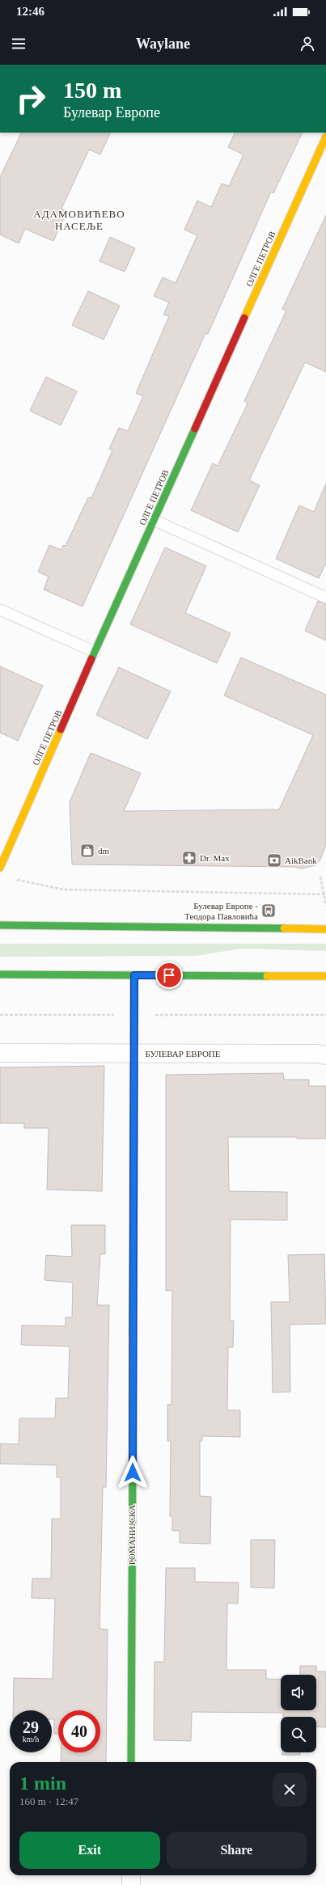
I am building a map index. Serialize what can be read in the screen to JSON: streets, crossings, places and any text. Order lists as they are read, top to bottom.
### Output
{
  "streets": {
    "street": ["ОЛГЕ ПЕТРОВ", "БУЛЕВАР ЕВРОПЕ", "РОМАНИЈСКА"]
  },
  "crossings": [
    ["БУЛЕВАР ЕВРОПЕ", "РОМАНИЈСКА"]
  ],
  "districts": ["АДАМОВИЋЕВО НАСЕЉЕ"],
  "places": {
    "shop": ["dm"],
    "pharmacy": ["Dr. Max"],
    "bank": ["AikBank"],
    "bus stop": ["Булевар Европе - Теодора Павловића"]
  },
  "page": {
    "status": "12:46",
    "header": "Waylane",
    "turn": ["150 m", "Булевар Европе"],
    "speed": "29 km/h",
    "limit": "40",
    "heading": ["1 min", "160 m · 12:47"],
    "buttons": ["Exit", "Share"]
  }
}
